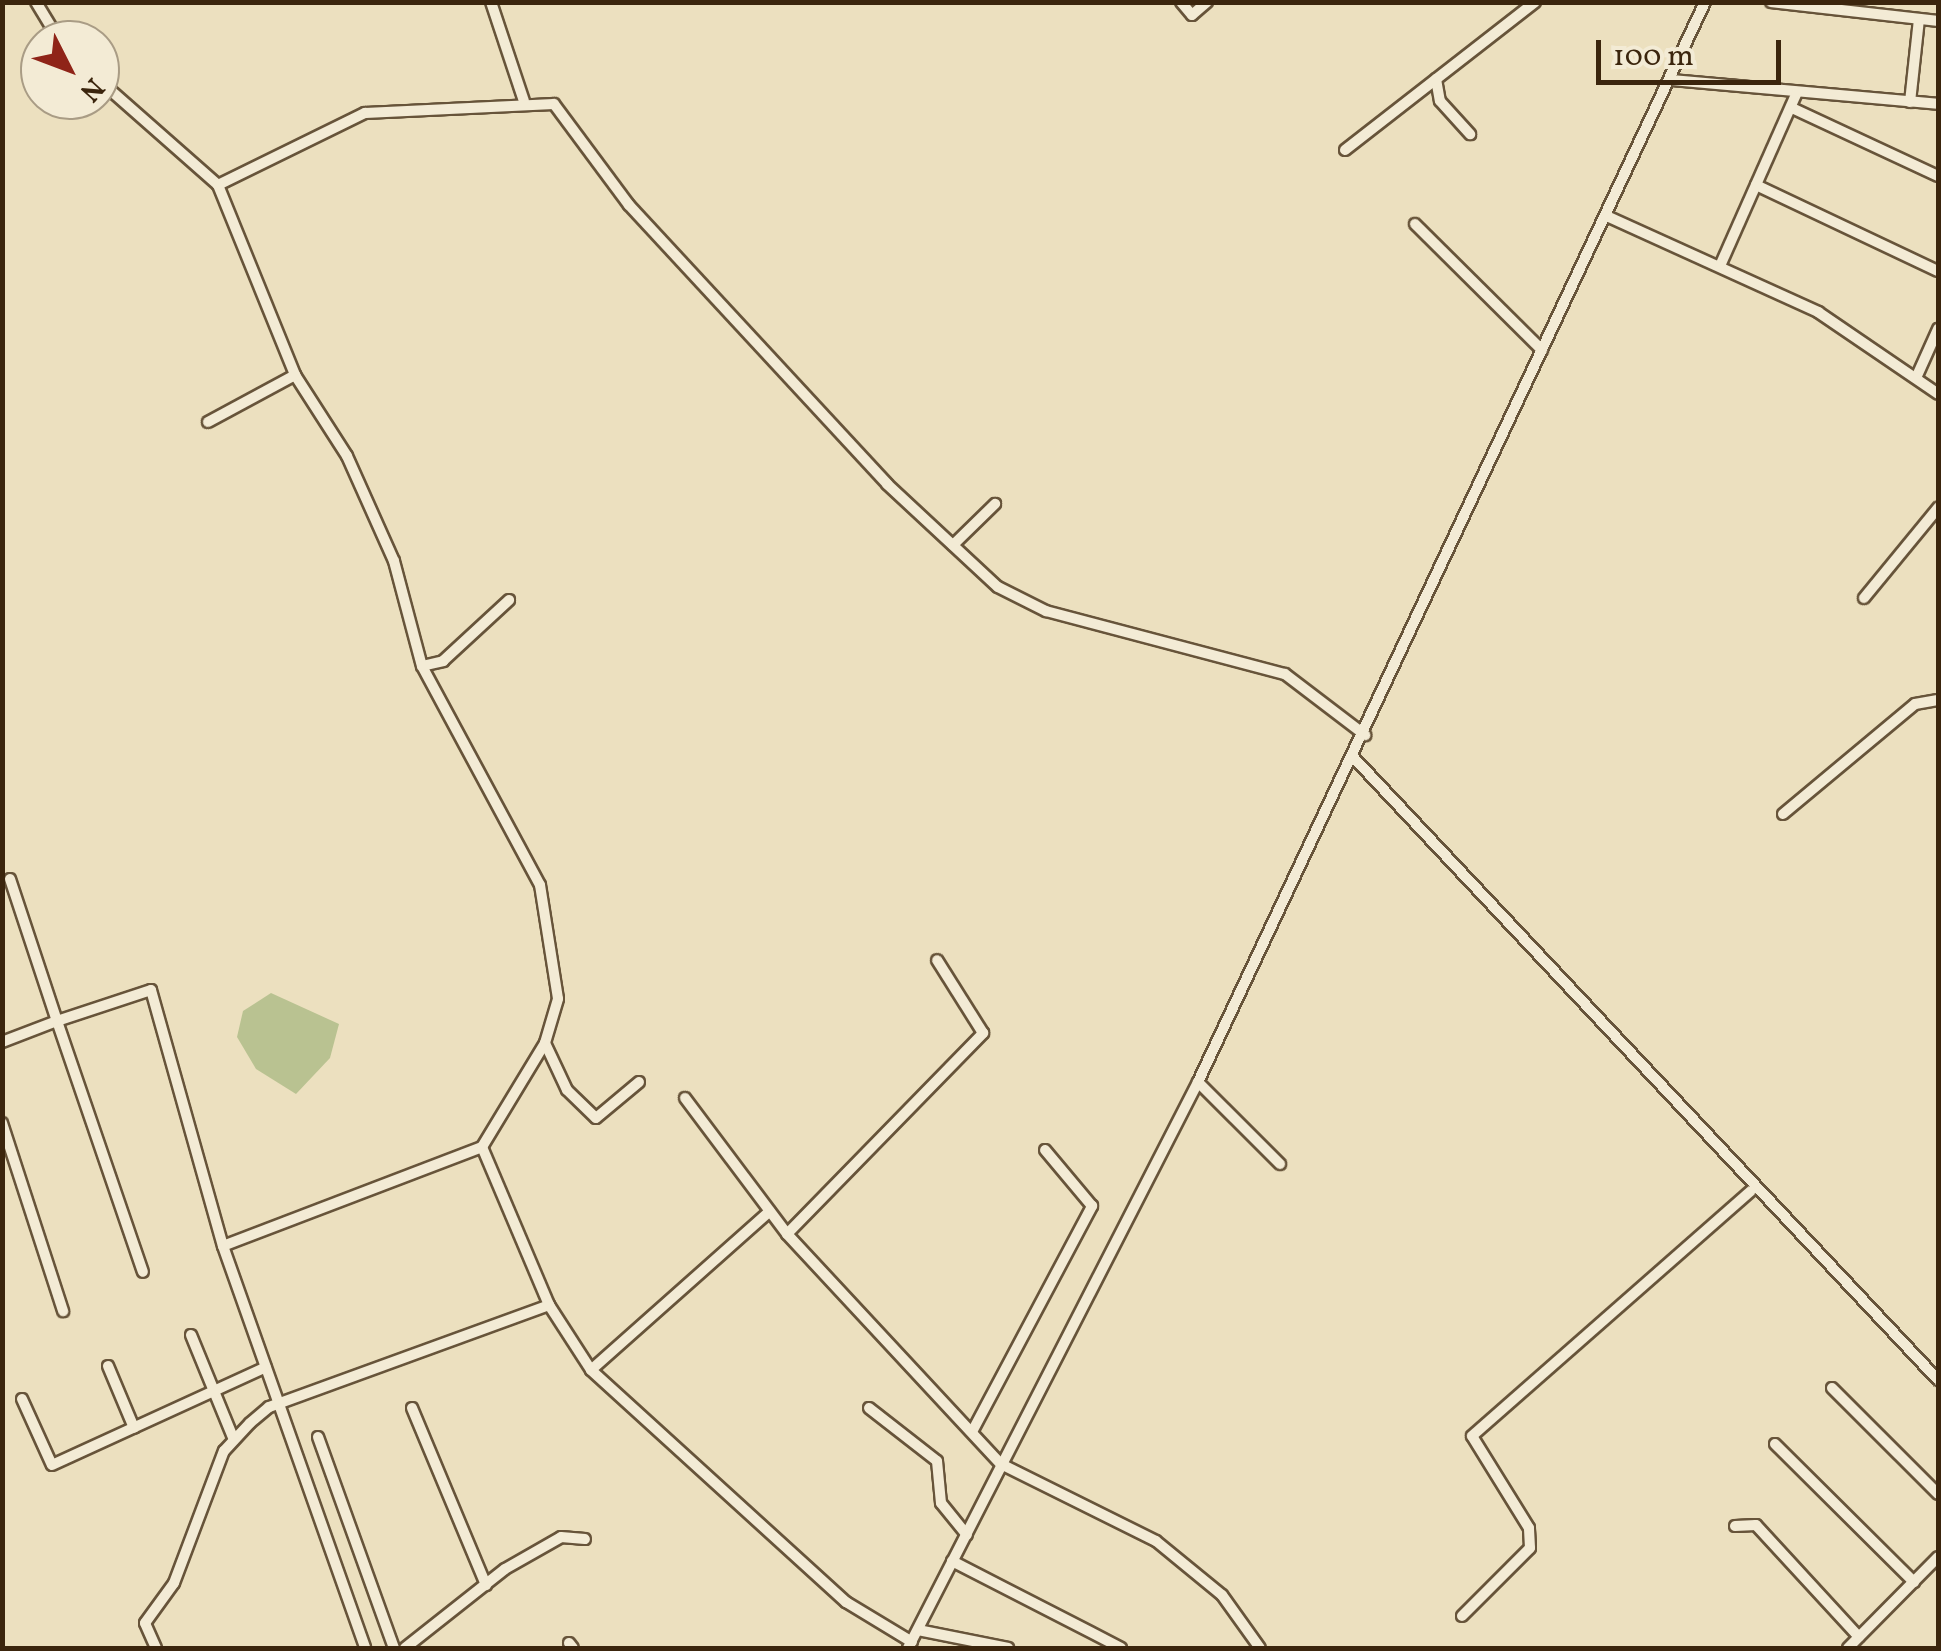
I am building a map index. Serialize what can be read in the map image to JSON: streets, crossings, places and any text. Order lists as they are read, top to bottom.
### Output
{
  "scale_bar": "100 m",
  "north": "bottom right"
}
